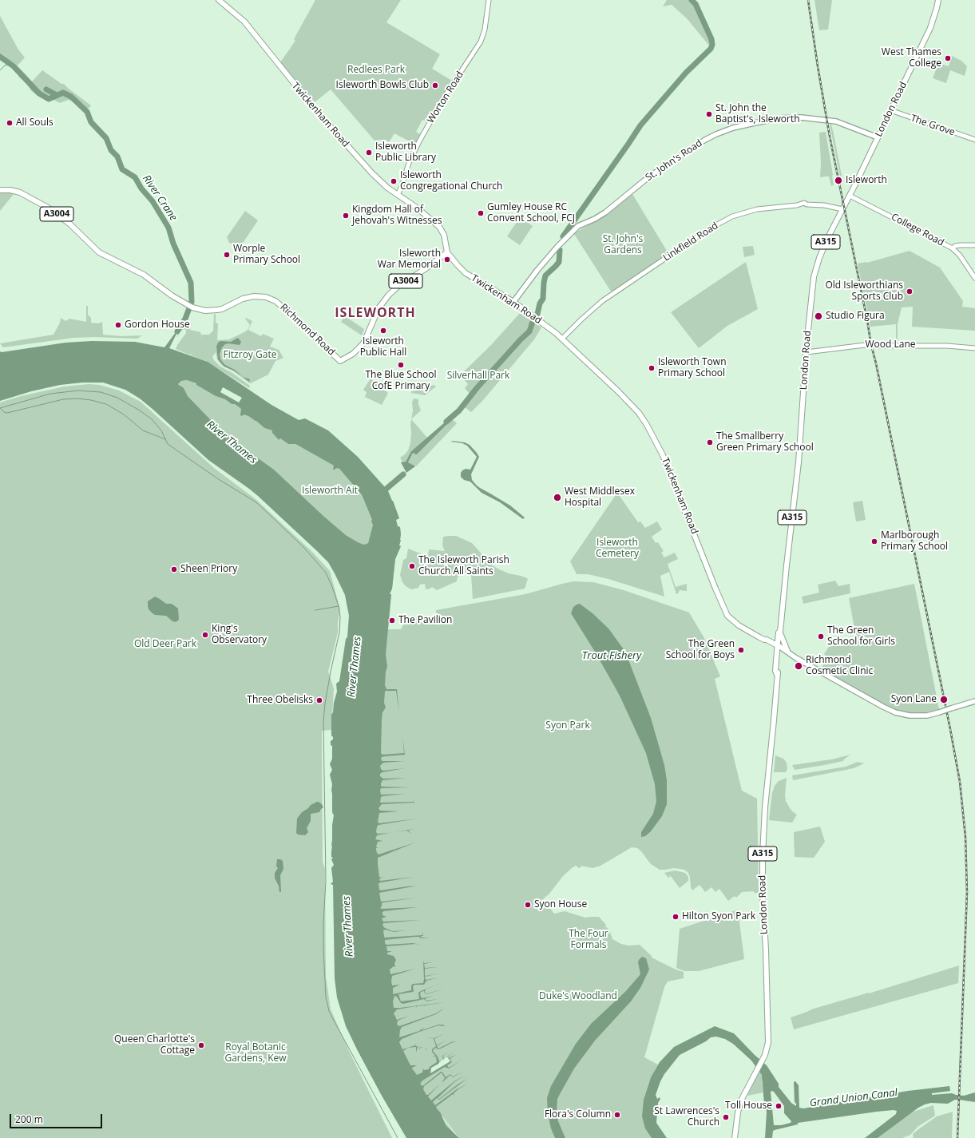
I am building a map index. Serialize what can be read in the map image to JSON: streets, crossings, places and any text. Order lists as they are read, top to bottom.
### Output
{
  "streets": {
    "main road": [
      "London Road",
      "Twickenham Road",
      "St. John's Road",
      "A3004",
      "A315",
      "Richmond Road"
    ],
    "street": [
      "Worton Road",
      "The Grove",
      "College Road",
      "Linkfield Road",
      "Wood Lane"
    ]
  },
  "crossings": [
    ["Worton Road", "Twickenham Road"],
    ["London Road", "Twickenham Road"],
    ["London Road", "The Grove"],
    ["London Road", "St. John's Road"],
    ["London Road", "College Road"],
    ["London Road", "Linkfield Road"],
    ["London Road", "Wood Lane"],
    ["Twickenham Road", "St. John's Road"],
    ["Twickenham Road", "Linkfield Road"],
    ["Twickenham Road", "Richmond Road"]
  ],
  "districts": ["ISLEWORTH"],
  "water": [
    "River Crane",
    "River Thames",
    "Trout Fishery",
    "Grand Union Canal"
  ],
  "parks": [
    "Redlees Park",
    "St. John's Gardens",
    "Fitzroy Gate",
    "Silverhall Park",
    "Isleworth Ait",
    "Isleworth Cemetery",
    "Old Deer Park",
    "Syon Park",
    "The Four Formals",
    "Duke's Woodland",
    "Royal Botanic Gardens, Kew"
  ],
  "places": [
    "West Thames College",
    "Isleworth Bowls Club",
    "St. John the Baptist's, Isleworth",
    "All Souls",
    "Isleworth Public Library",
    "Isleworth",
    "Isleworth Congregational Church",
    "Gumley House RC Convent School, FCJ",
    "Kingdom Hall of Jehovah's Witnesses",
    "Worple Primary School",
    "Isleworth War Memorial",
    "Old Isleworthians Sports Club",
    "Studio Figura",
    "Gordon House",
    "Isleworth Public Hall",
    "The Blue School CofE Primary",
    "Isleworth Town Primary School",
    "The Smallberry Green Primary School",
    "West Middlesex Hospital",
    "Marlborough Primary School",
    "The Isleworth Parish Church All Saints",
    "Sheen Priory",
    "The Pavilion",
    "King's Observatory",
    "The Green School for Girls",
    "The Green School for Boys",
    "Richmond Cosmetic Clinic",
    "Syon Lane",
    "Three Obelisks",
    "Syon House",
    "Hilton Syon Park",
    "Queen Charlotte's Cottage",
    "Toll House",
    "Flora's Column",
    "St Lawrences's Church"
  ],
  "scale_bar": "200 m"
}
